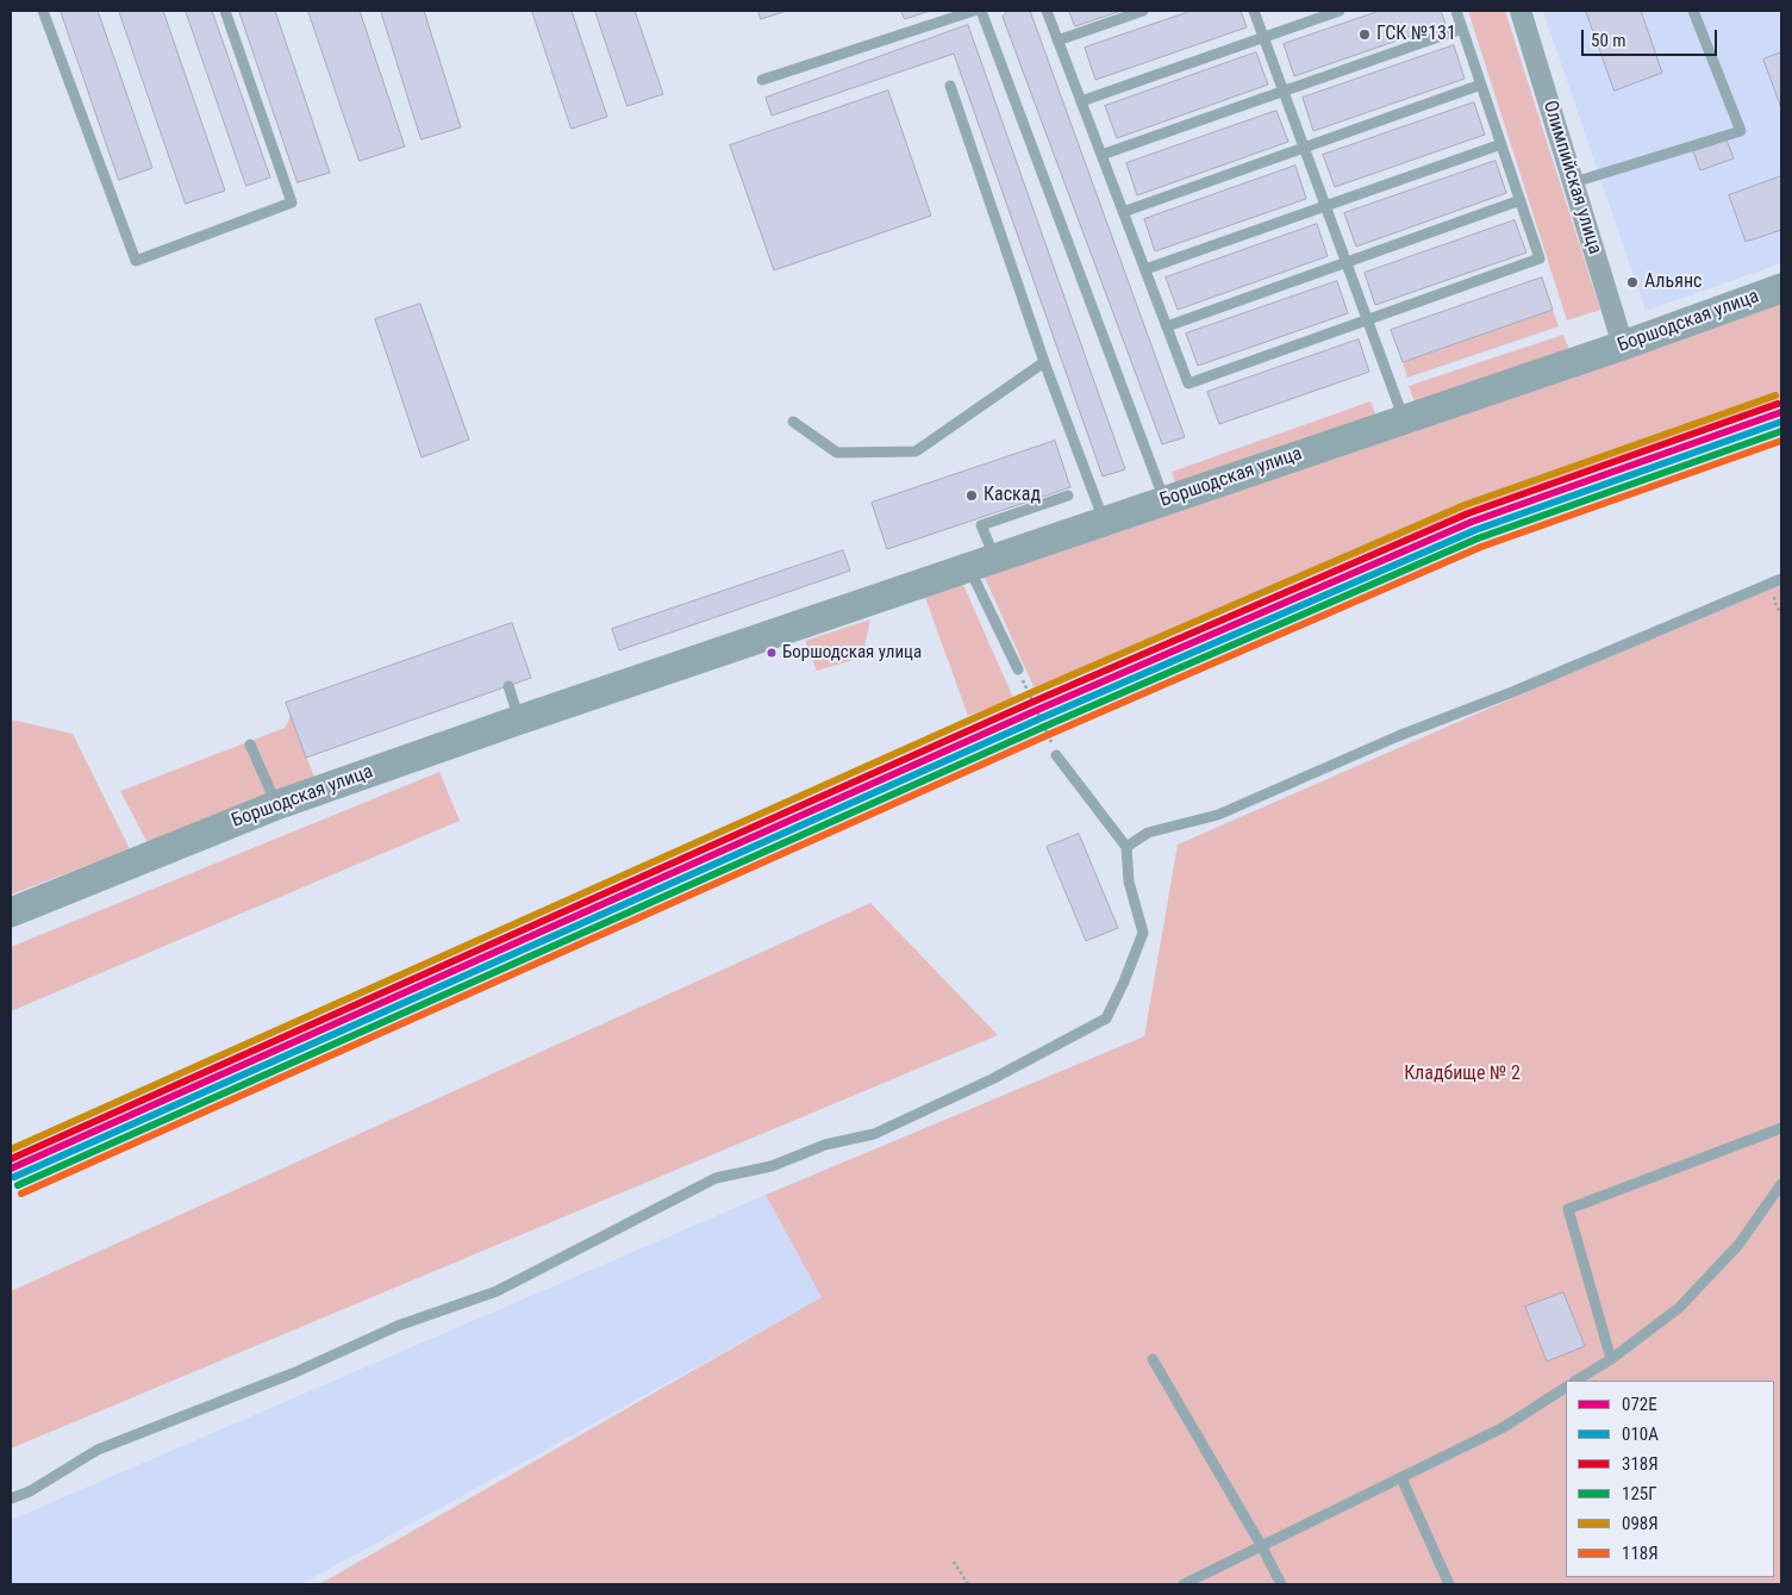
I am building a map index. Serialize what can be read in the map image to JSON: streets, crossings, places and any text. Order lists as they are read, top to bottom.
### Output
{
  "streets": {
    "street": ["Олимпийская улица", "Боршодская улица"]
  },
  "crossings": [
    ["Олимпийская улица", "Боршодская улица"]
  ],
  "parks": ["Кладбище № 2"],
  "places": [
    "ГСК №131",
    "Альянс",
    "Каскад",
    "Боршодская улица"
  ],
  "lines": [
    "transit line 098Я",
    "transit line 318Я",
    "transit line 072Е",
    "transit line 010А",
    "transit line 125Г",
    "transit line 118Я"
  ],
  "legend": [
    "072Е",
    "010А",
    "318Я",
    "125Г",
    "098Я",
    "118Я"
  ],
  "scale_bar": "50 m"
}
